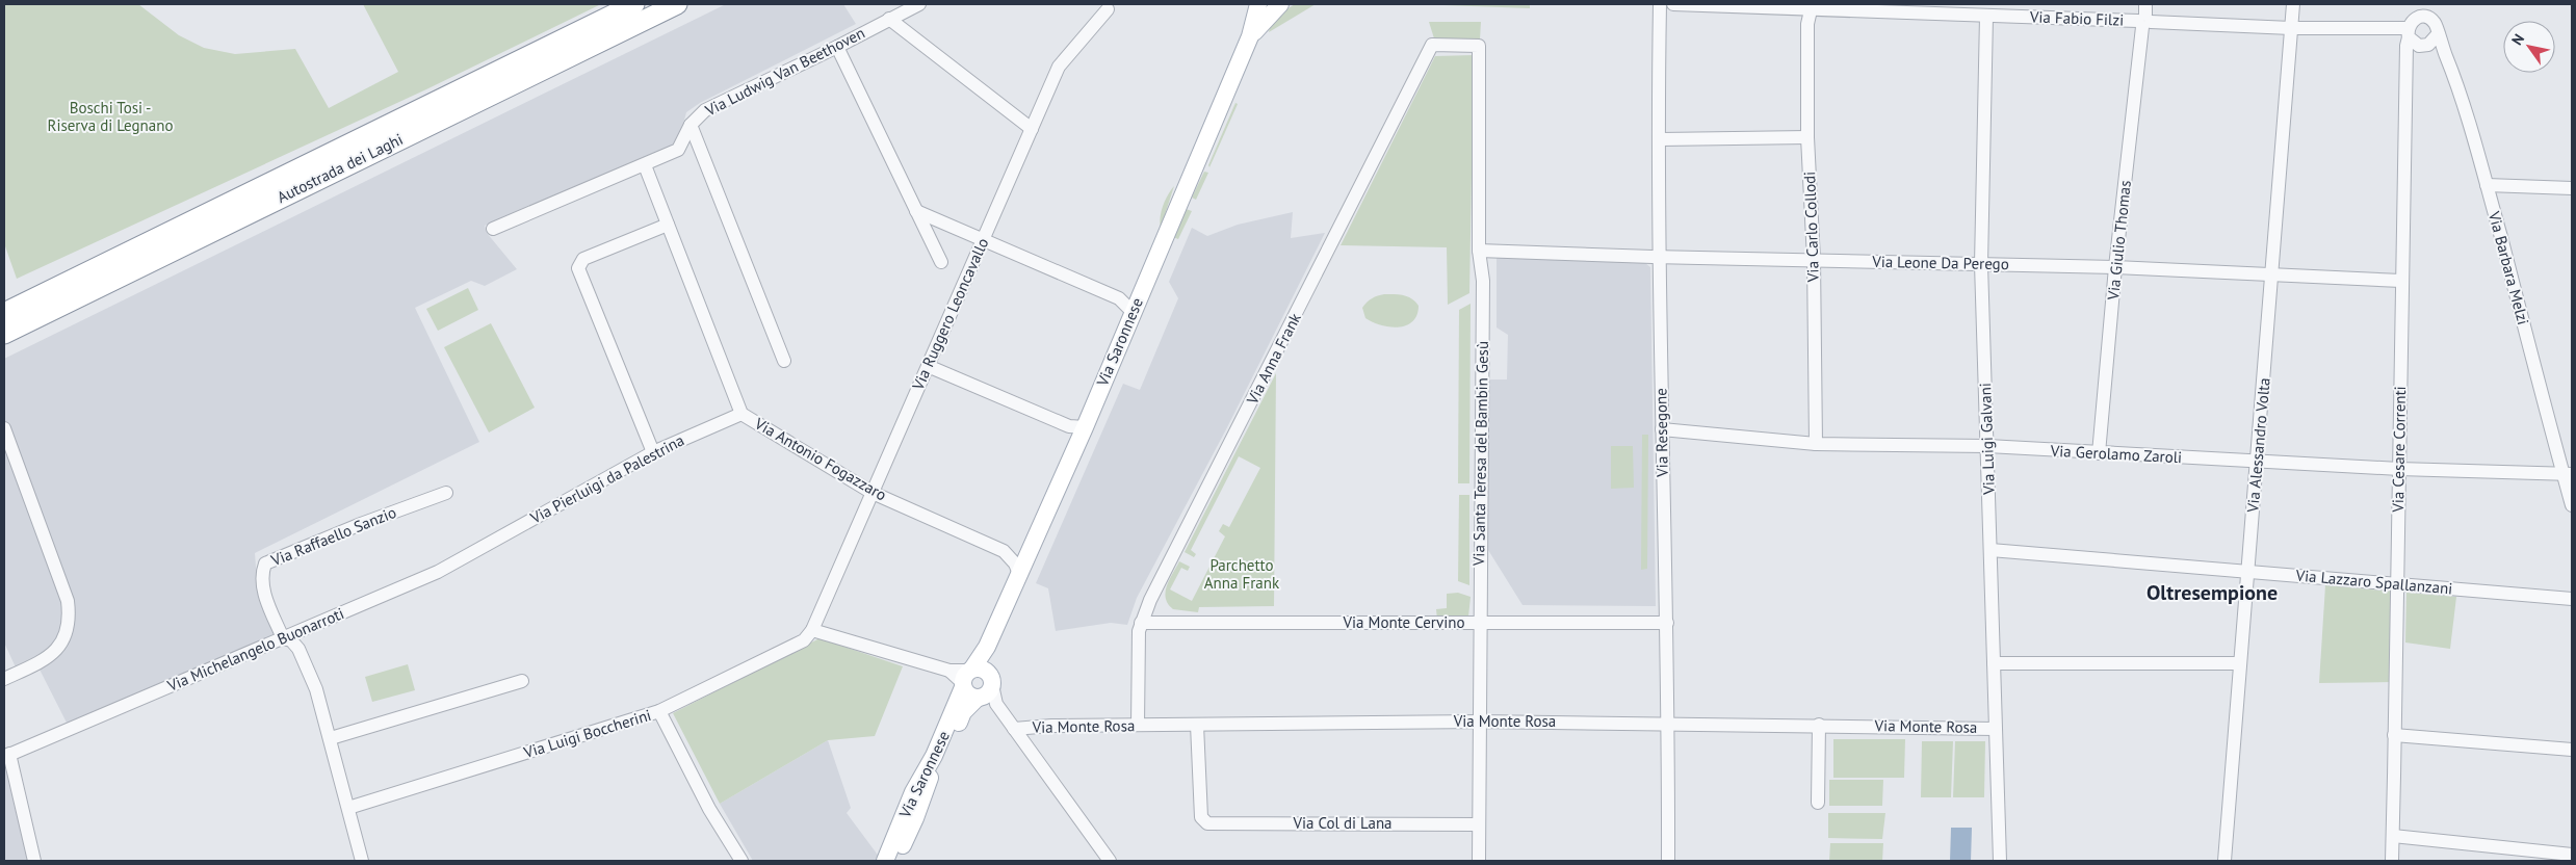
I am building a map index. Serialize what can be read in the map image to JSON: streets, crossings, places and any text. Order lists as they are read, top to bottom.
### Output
{
  "streets": {
    "highway": ["Autostrada dei Laghi"],
    "main road": ["Via Saronnese"],
    "street": [
      "Via Fabio Filzi",
      "Via Ludwig Van Beethoven",
      "Via Carlo Collodi",
      "Via Giulio Thomas",
      "Via Leone Da Perego",
      "Via Barbara Melzi",
      "Via Ruggero Leoncavallo",
      "Via Anna Frank",
      "Via Resegone",
      "Via Luigi Galvani",
      "Via Alessandro Volta",
      "Via Cesare Correnti",
      "Via Santa Teresa del Bambin Gesù",
      "Via Gerolamo Zaroli",
      "Via Antonio Fogazzaro",
      "Via Pierluigi da Palestrina",
      "Via Raffaello Sanzio",
      "Via Lazzaro Spallanzani",
      "Via Monte Cervino",
      "Via Michelangelo Buonarroti",
      "Via Monte Rosa",
      "Via Luigi Boccherini",
      "Via Col di Lana"
    ]
  },
  "crossings": [
    ["Via Fabio Filzi", "Via Carlo Collodi"],
    ["Via Fabio Filzi", "Via Giulio Thomas"],
    ["Via Fabio Filzi", "Via Barbara Melzi"],
    ["Via Fabio Filzi", "Via Luigi Galvani"],
    ["Via Fabio Filzi", "Via Alessandro Volta"],
    ["Via Fabio Filzi", "Via Cesare Correnti"],
    ["Via Ludwig Van Beethoven", "Via Antonio Fogazzaro"],
    ["Via Carlo Collodi", "Via Leone Da Perego"],
    ["Via Carlo Collodi", "Via Gerolamo Zaroli"],
    ["Via Giulio Thomas", "Via Leone Da Perego"],
    ["Via Giulio Thomas", "Via Gerolamo Zaroli"],
    ["Via Leone Da Perego", "Via Resegone"],
    ["Via Leone Da Perego", "Via Luigi Galvani"],
    ["Via Leone Da Perego", "Via Alessandro Volta"],
    ["Via Leone Da Perego", "Via Cesare Correnti"],
    ["Via Leone Da Perego", "Via Santa Teresa del Bambin Gesù"],
    ["Via Barbara Melzi", "Via Cesare Correnti"],
    ["Via Barbara Melzi", "Via Gerolamo Zaroli"],
    ["Via Ruggero Leoncavallo", "Via Antonio Fogazzaro"],
    ["Via Ruggero Leoncavallo", "Via Luigi Boccherini"],
    ["Via Saronnese", "Via Antonio Fogazzaro"],
    ["Via Anna Frank", "Via Santa Teresa del Bambin Gesù"],
    ["Via Anna Frank", "Via Monte Cervino"],
    ["Via Anna Frank", "Via Monte Rosa"],
    ["Via Resegone", "Via Gerolamo Zaroli"],
    ["Via Resegone", "Via Monte Cervino"],
    ["Via Resegone", "Via Monte Rosa"],
    ["Via Luigi Galvani", "Via Gerolamo Zaroli"],
    ["Via Luigi Galvani", "Via Lazzaro Spallanzani"],
    ["Via Luigi Galvani", "Via Monte Rosa"],
    ["Via Alessandro Volta", "Via Gerolamo Zaroli"],
    ["Via Alessandro Volta", "Via Lazzaro Spallanzani"],
    ["Via Cesare Correnti", "Via Gerolamo Zaroli"],
    ["Via Cesare Correnti", "Via Lazzaro Spallanzani"],
    ["Via Santa Teresa del Bambin Gesù", "Via Monte Cervino"],
    ["Via Santa Teresa del Bambin Gesù", "Via Monte Rosa"],
    ["Via Santa Teresa del Bambin Gesù", "Via Col di Lana"],
    ["Via Antonio Fogazzaro", "Via Pierluigi da Palestrina"],
    ["Via Pierluigi da Palestrina", "Via Michelangelo Buonarroti"],
    ["Via Raffaello Sanzio", "Via Michelangelo Buonarroti"],
    ["Via Monte Rosa", "Via Col di Lana"]
  ],
  "districts": ["Oltresempione"],
  "parks": ["Boschi Tosi - Riserva di Legnano", "Parchetto Anna Frank"],
  "north": "top left"
}
